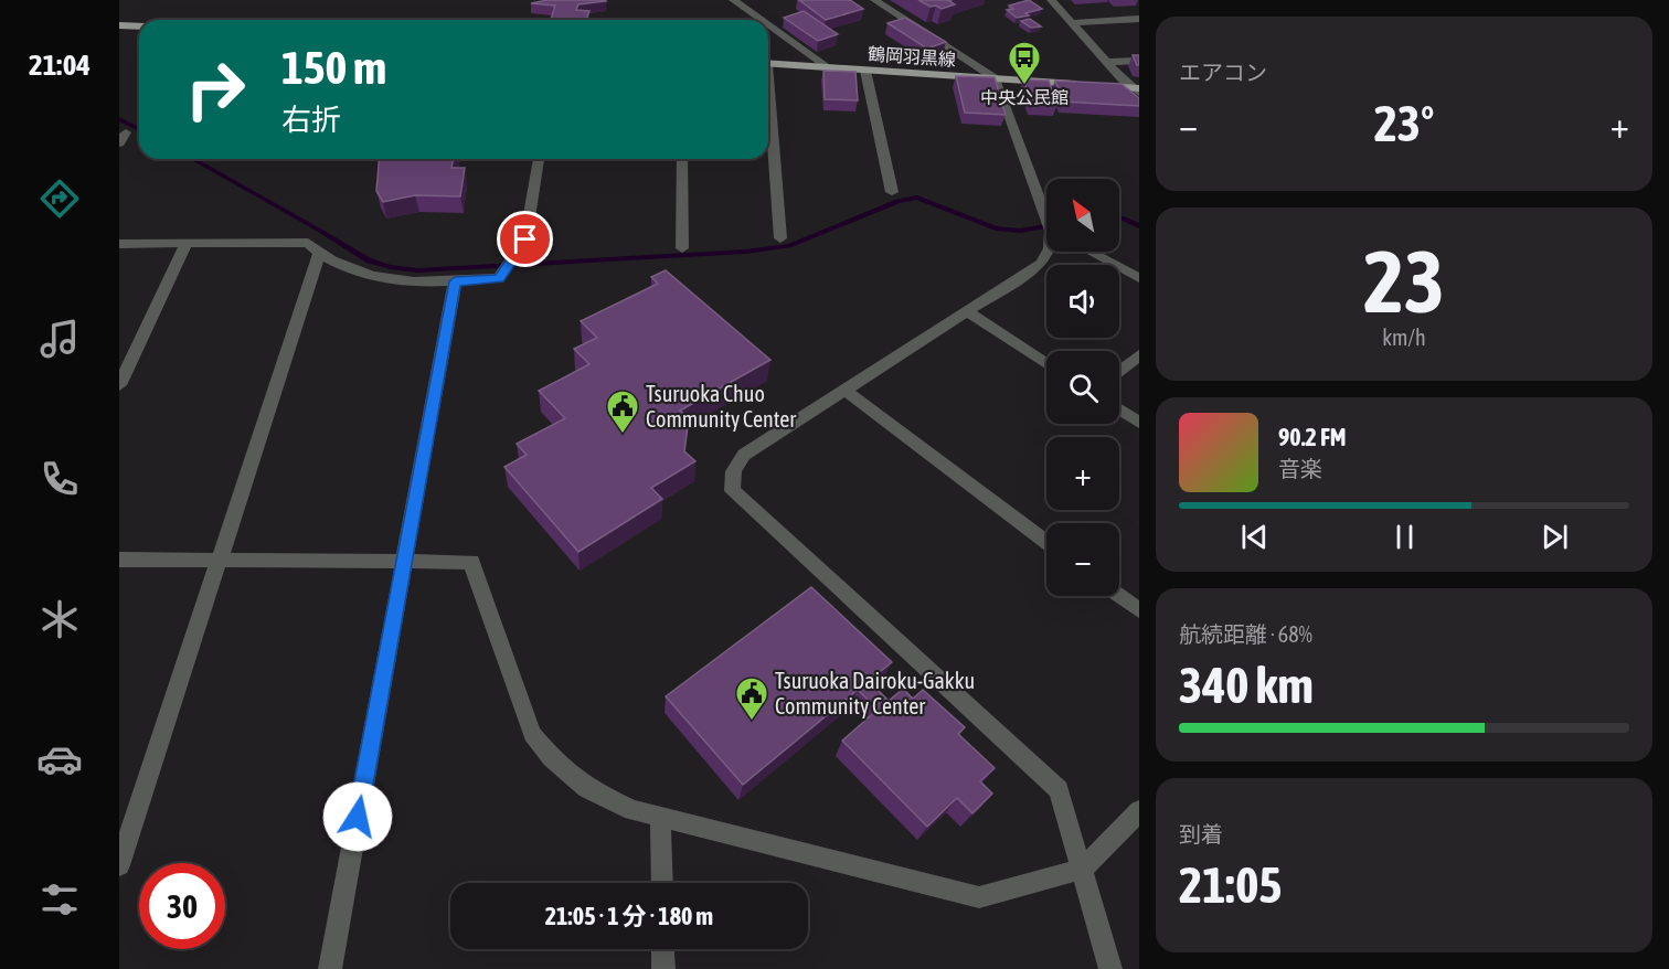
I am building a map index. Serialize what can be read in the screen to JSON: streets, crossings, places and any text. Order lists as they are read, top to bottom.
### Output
{
  "streets": {
    "main road": ["鶴岡羽黒線"]
  },
  "places": {
    "bus stop": ["中央公民館"],
    "public building": ["Tsuruoka Chuo Community Center", "Tsuruoka Dairoku-Gakku Community Center"]
  },
  "north": "top left",
  "page": {
    "tabs": "21:04",
    "tile": [
      "エアコン",
      ["23", "km/h"],
      ["航続距離 · 68%", "340 km"],
      ["到着", "21:05"]
    ],
    "turn": ["150 m", "右折"],
    "heat": ["−", "23°", "+"],
    "map_buttons": ["+", "−"],
    "song": ["90.2 FM", "音楽"],
    "limit": "30",
    "trip": "21:05 · 1 分 · 180 m"
  }
}
